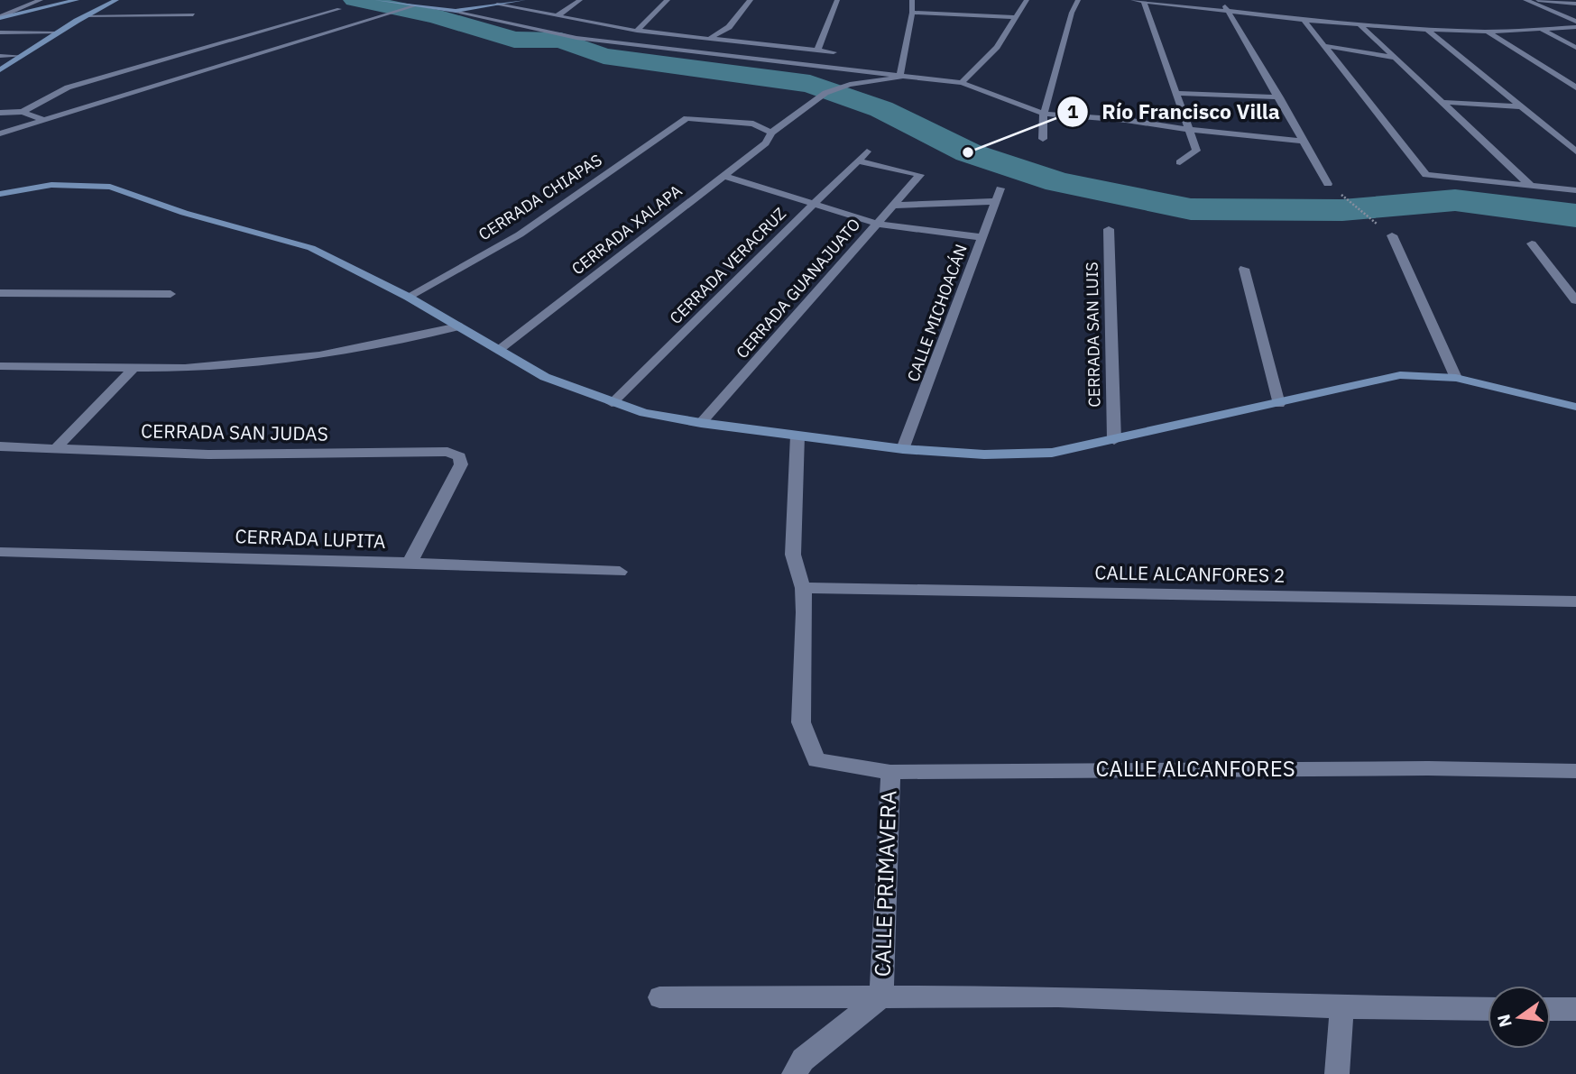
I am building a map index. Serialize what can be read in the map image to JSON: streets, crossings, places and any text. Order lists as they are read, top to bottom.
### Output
{
  "streets": {
    "street": [
      "CERRADA CHIAPAS",
      "CERRADA XALAPA",
      "CERRADA VERACRUZ",
      "CERRADA GUANAJUATO",
      "CALLE MICHOACÁN",
      "CERRADA SAN LUIS",
      "CERRADA SAN JUDAS",
      "CERRADA LUPITA",
      "CALLE ALCANFORES 2",
      "CALLE ALCANFORES",
      "CALLE PRIMAVERA"
    ]
  },
  "crossings": [
    ["CERRADA CHIAPAS", "CERRADA XALAPA"],
    ["CERRADA VERACRUZ", "CERRADA GUANAJUATO"],
    ["CERRADA SAN JUDAS", "CERRADA LUPITA"],
    ["CALLE ALCANFORES 2", "CALLE ALCANFORES"],
    ["CALLE ALCANFORES", "CALLE PRIMAVERA"]
  ],
  "places": ["Río Francisco Villa"],
  "north": "left"
}
